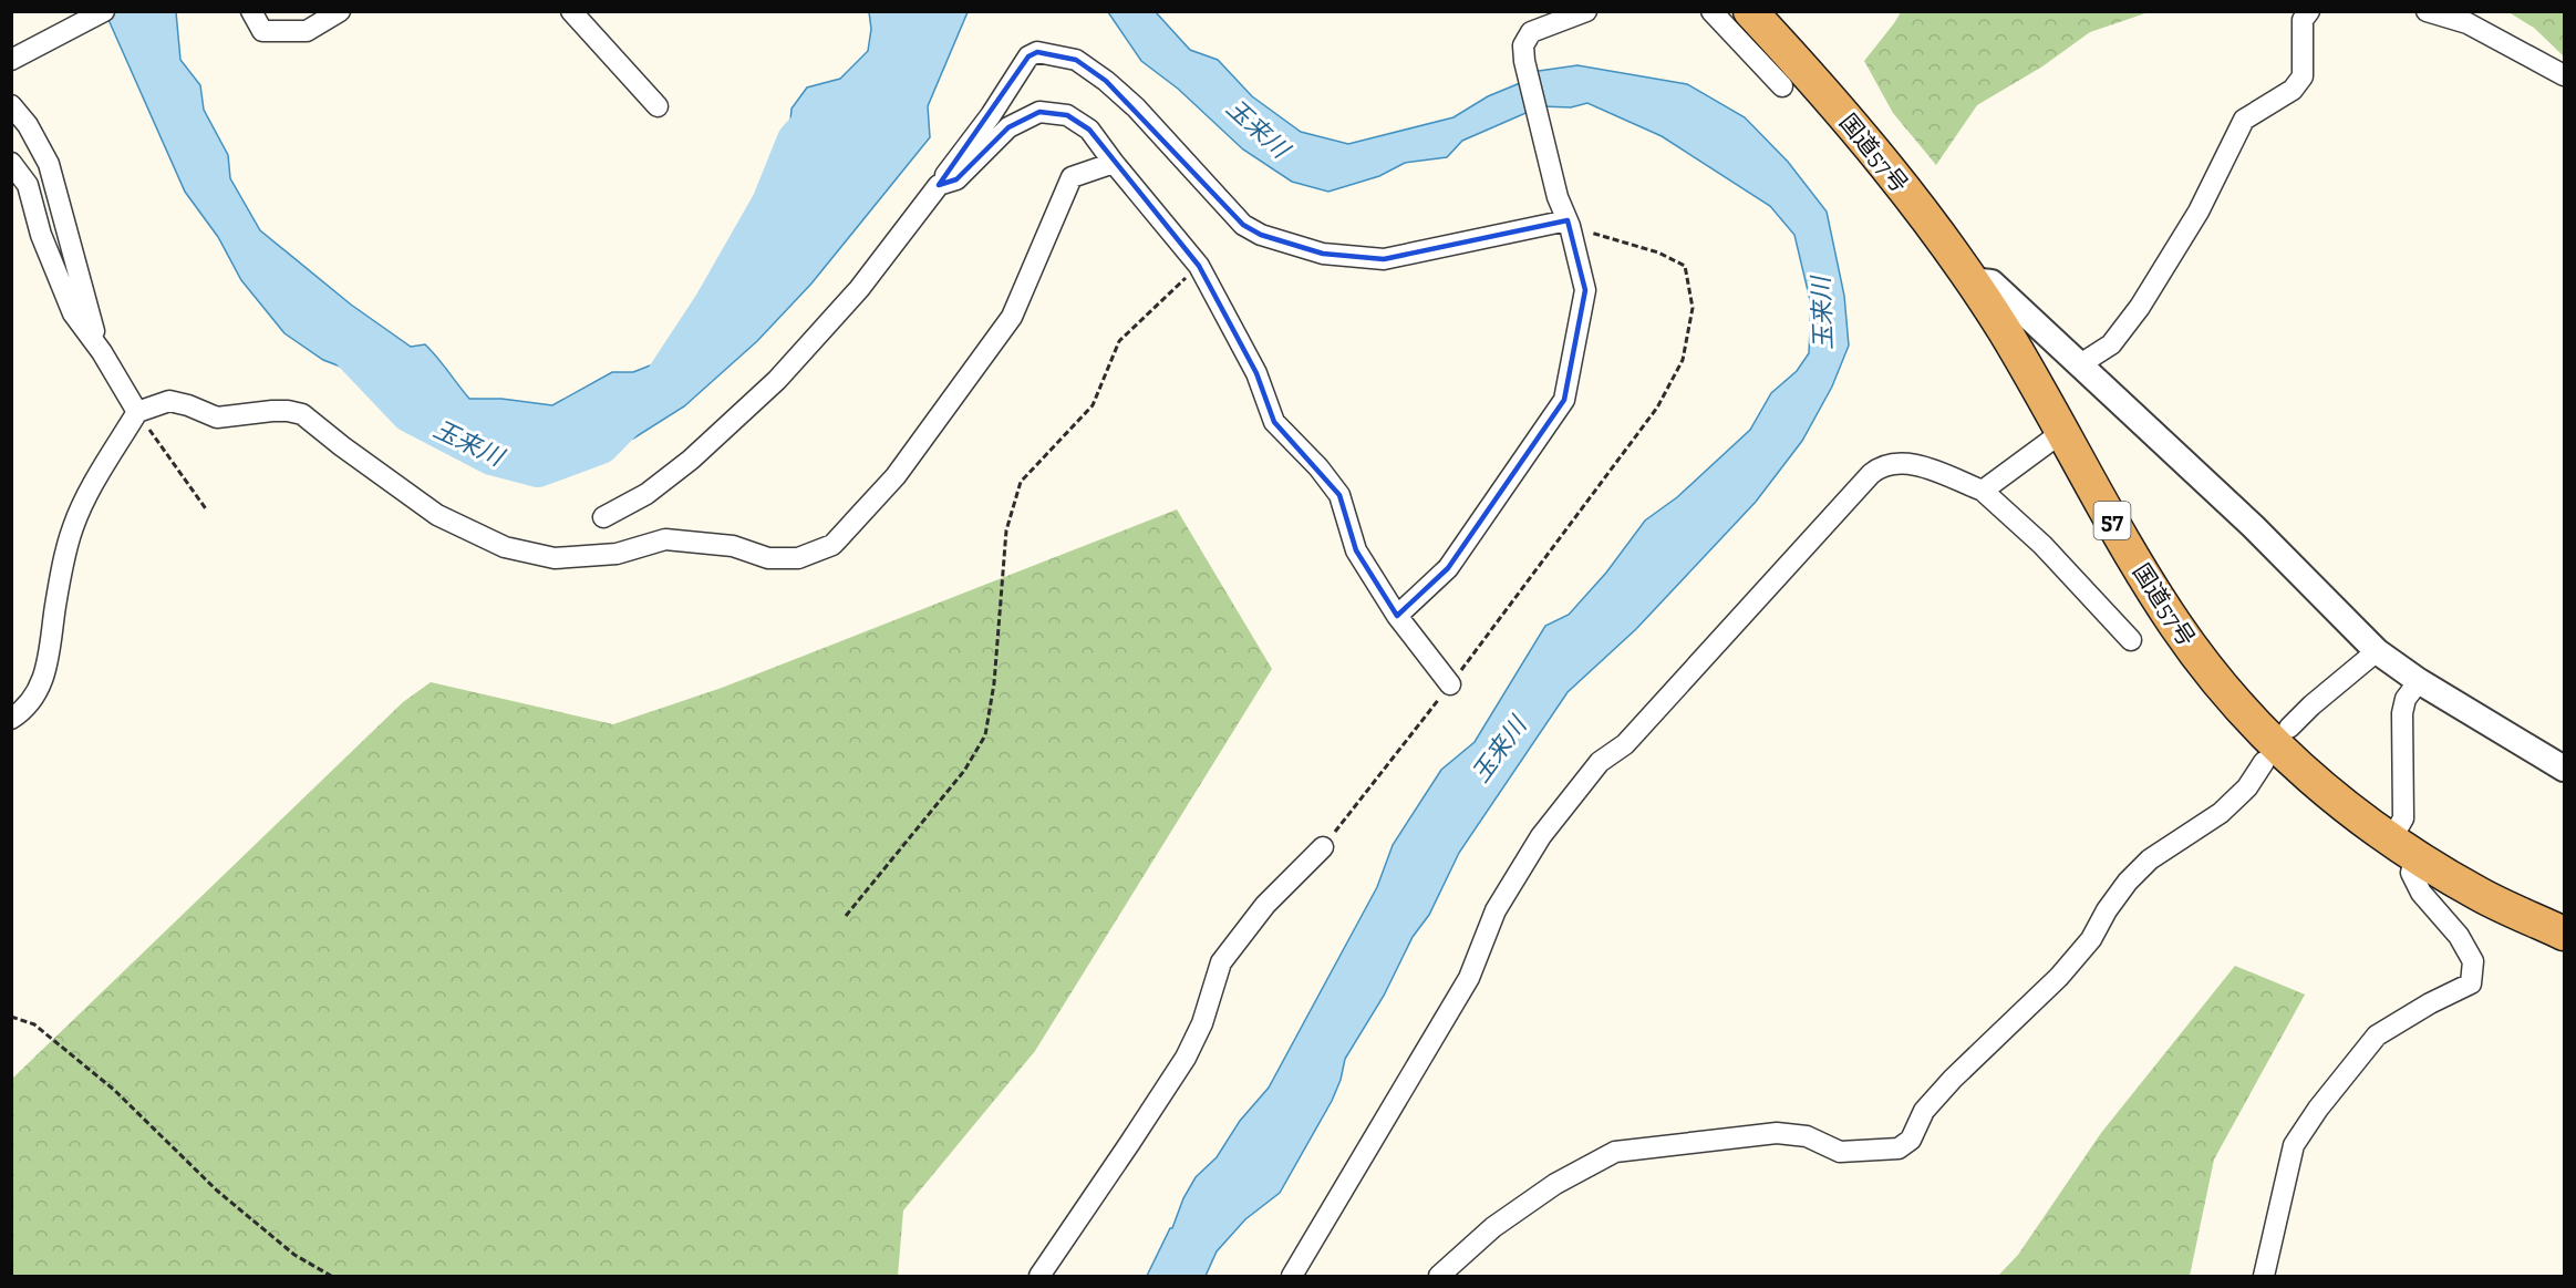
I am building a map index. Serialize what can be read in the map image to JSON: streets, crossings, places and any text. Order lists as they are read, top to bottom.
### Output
{
  "streets": {
    "highway": ["国道57号", "57"]
  },
  "water": ["玉来川"]
}
